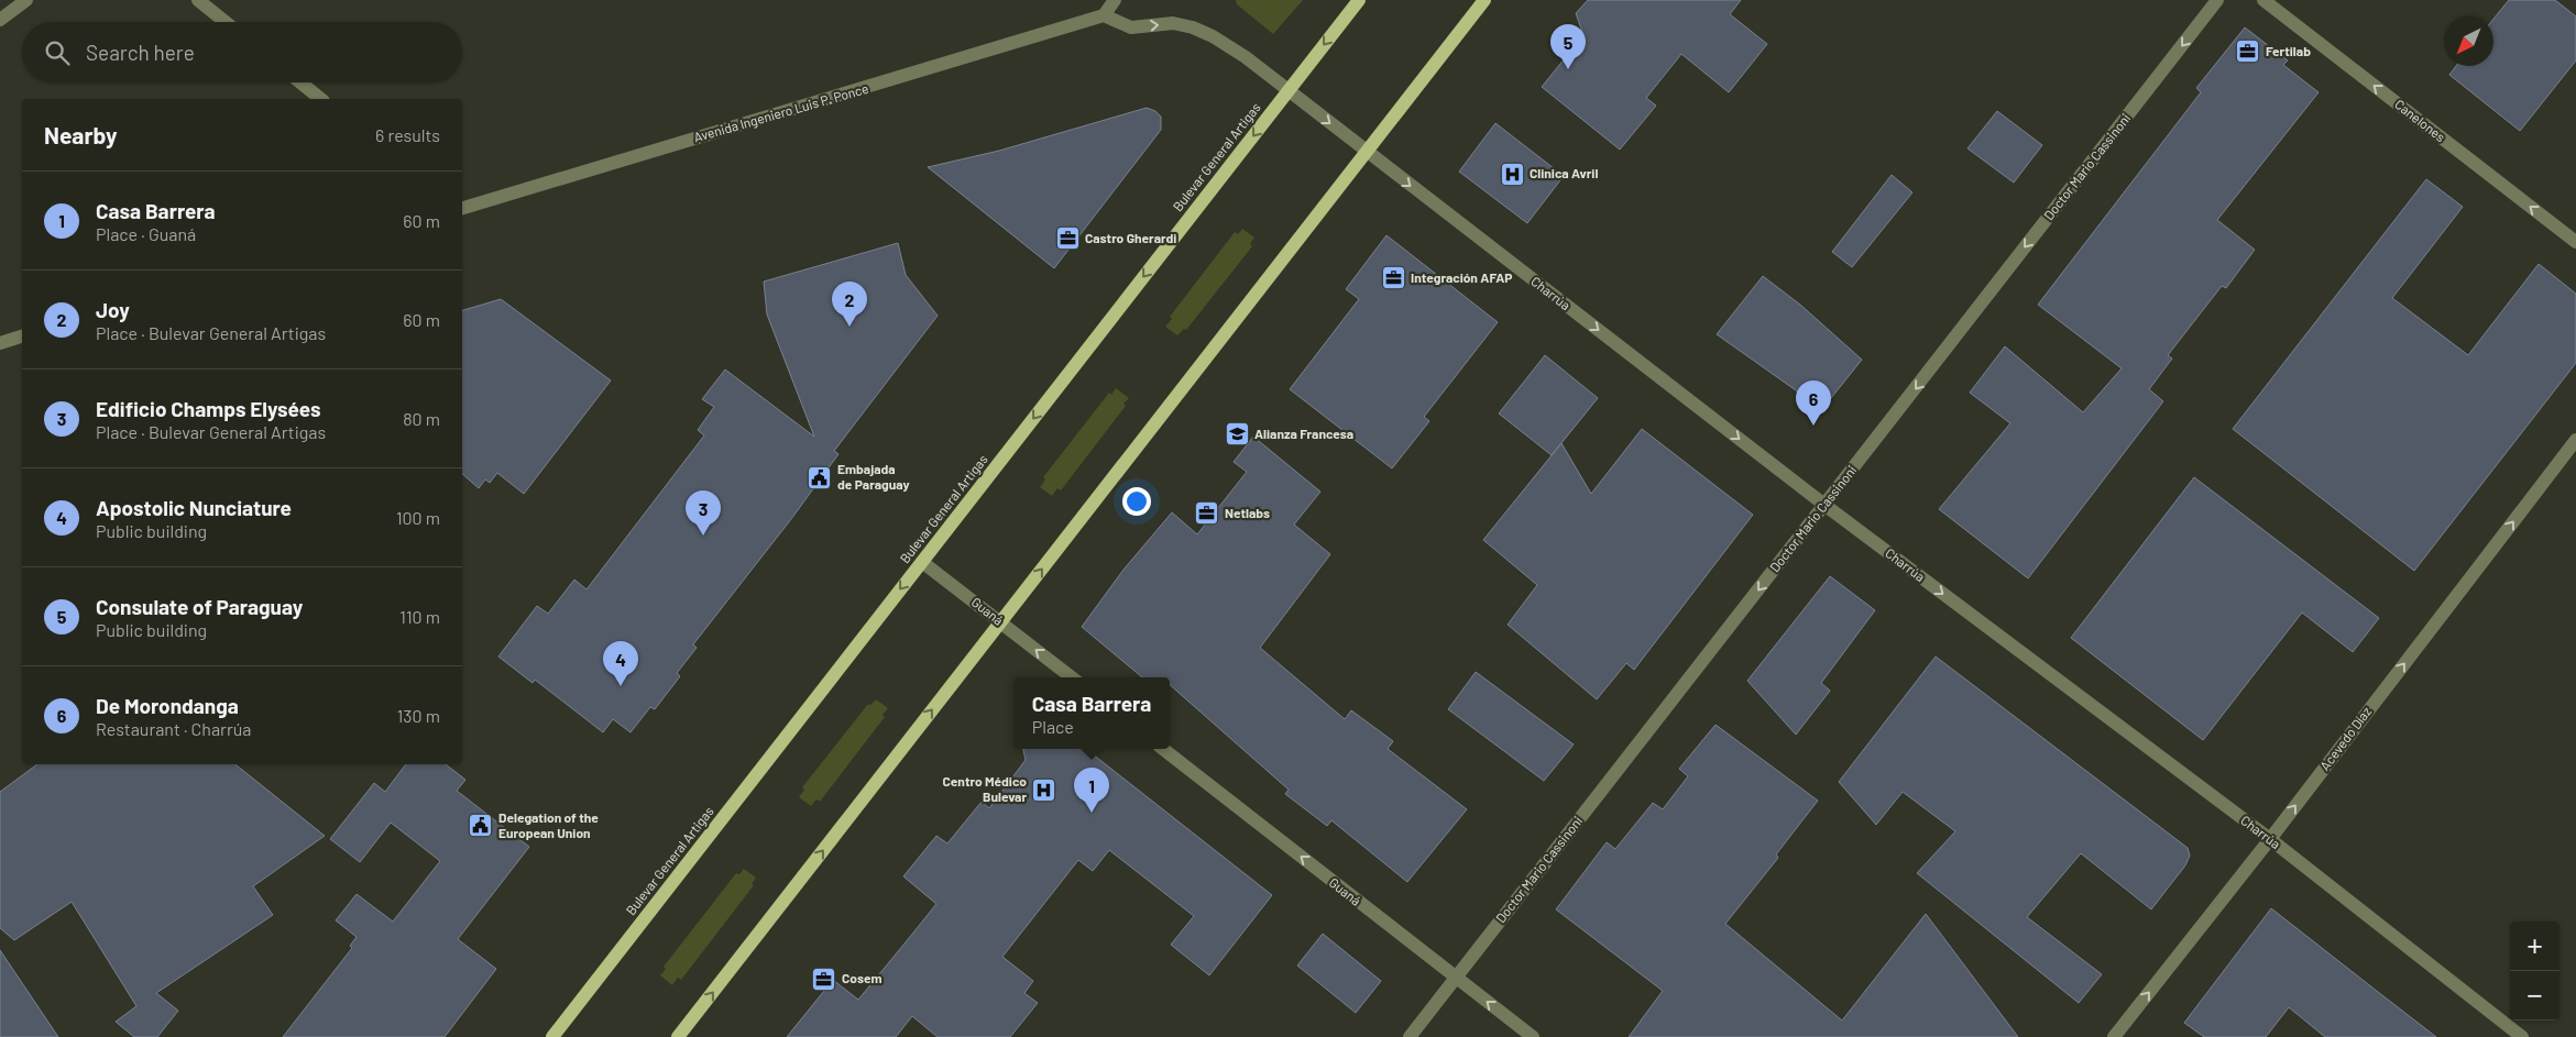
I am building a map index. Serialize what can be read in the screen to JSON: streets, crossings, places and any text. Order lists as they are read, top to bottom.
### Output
{
  "streets": {
    "main road": ["Bulevar General Artigas"],
    "street": [
      "Avenida Ingeniero Luis P. Ponce",
      "Canelones",
      "Doctor Mario Cassinoni",
      "Charrúa",
      "Guaná",
      "Acevedo Díaz"
    ]
  },
  "crossings": [
    ["Bulevar General Artigas", "Charrúa"],
    ["Bulevar General Artigas", "Guaná"],
    ["Doctor Mario Cassinoni", "Charrúa"],
    ["Doctor Mario Cassinoni", "Guaná"],
    ["Charrúa", "Acevedo Díaz"]
  ],
  "one_way": [
    "Canelones",
    "Doctor Mario Cassinoni",
    "Charrúa",
    "Guaná",
    "Acevedo Díaz"
  ],
  "places": {
    "office": [
      "Fertilab",
      "Castro Gherardi",
      "Integración AFAP",
      "Netlabs",
      "Cosem"
    ],
    "hospital": ["Clinica Avril", "Centro Médico Bulevar"],
    "school or university": ["Alianza Francesa"],
    "public building": ["Embajada de Paraguay", "Delegation of the European Union"]
  },
  "north": "bottom left",
  "page": {
    "search": "Search here",
    "pins": [
      "5",
      "2",
      "6",
      "3",
      "4",
      "1"
    ],
    "heading": ["Nearby", "6 results"],
    "list": [
      {
        "mark": "1",
        "name": "Casa Barrera",
        "note": "Place · Guaná",
        "value": "60 m"
      },
      {
        "mark": "2",
        "name": "Joy",
        "note": "Place · Bulevar General Artigas",
        "value": "60 m"
      },
      {
        "mark": "3",
        "name": "Edificio Champs Elysées",
        "note": "Place · Bulevar General Artigas",
        "value": "80 m"
      },
      {
        "mark": "4",
        "name": "Apostolic Nunciature",
        "note": "Public building",
        "value": "100 m"
      },
      {
        "mark": "5",
        "name": "Consulate of Paraguay",
        "note": "Public building",
        "value": "110 m"
      },
      {
        "mark": "6",
        "name": "De Morondanga",
        "note": "Restaurant · Charrúa",
        "value": "130 m"
      }
    ],
    "popup": ["Casa Barrera", "Place"],
    "map_buttons": ["+", "−"]
  }
}
